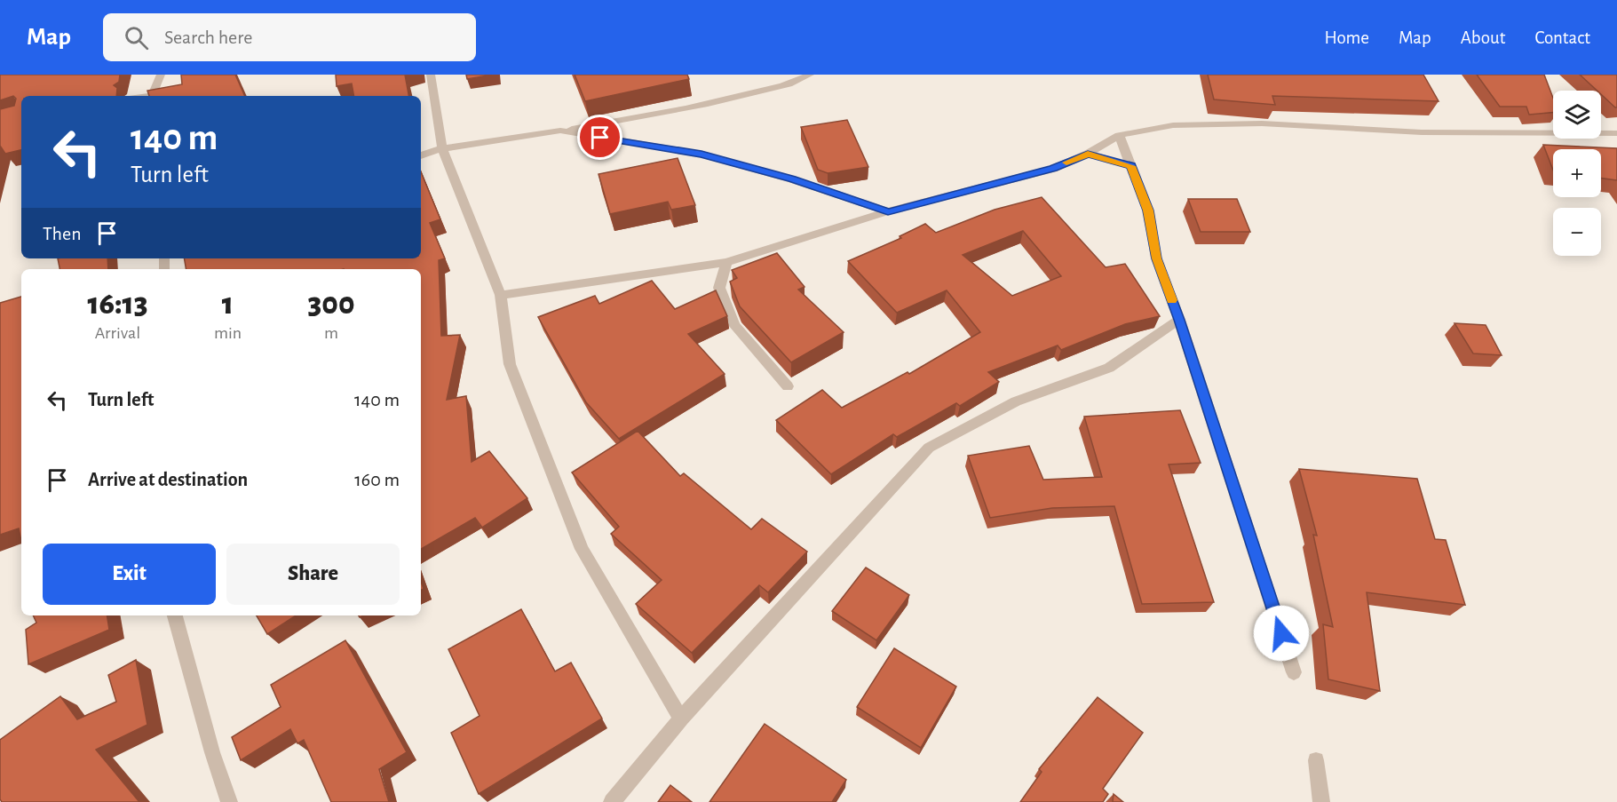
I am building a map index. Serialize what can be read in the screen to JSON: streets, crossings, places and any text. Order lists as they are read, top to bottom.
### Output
{
  "page": {
    "header": "Map",
    "search": "Search here",
    "nav": [
      "Home",
      "Map",
      "About",
      "Contact"
    ],
    "map_buttons": ["+", "−"],
    "turn": ["140 m", "Turn left"],
    "then": "Then",
    "eta": [
      "16:13",
      "Arrival",
      "1",
      "min",
      "300",
      "m"
    ],
    "list": [
      {
        "name": "Turn left",
        "value": "140 m"
      },
      {
        "name": "Arrive at destination",
        "value": "160 m"
      }
    ],
    "buttons": ["Exit", "Share"]
  }
}
